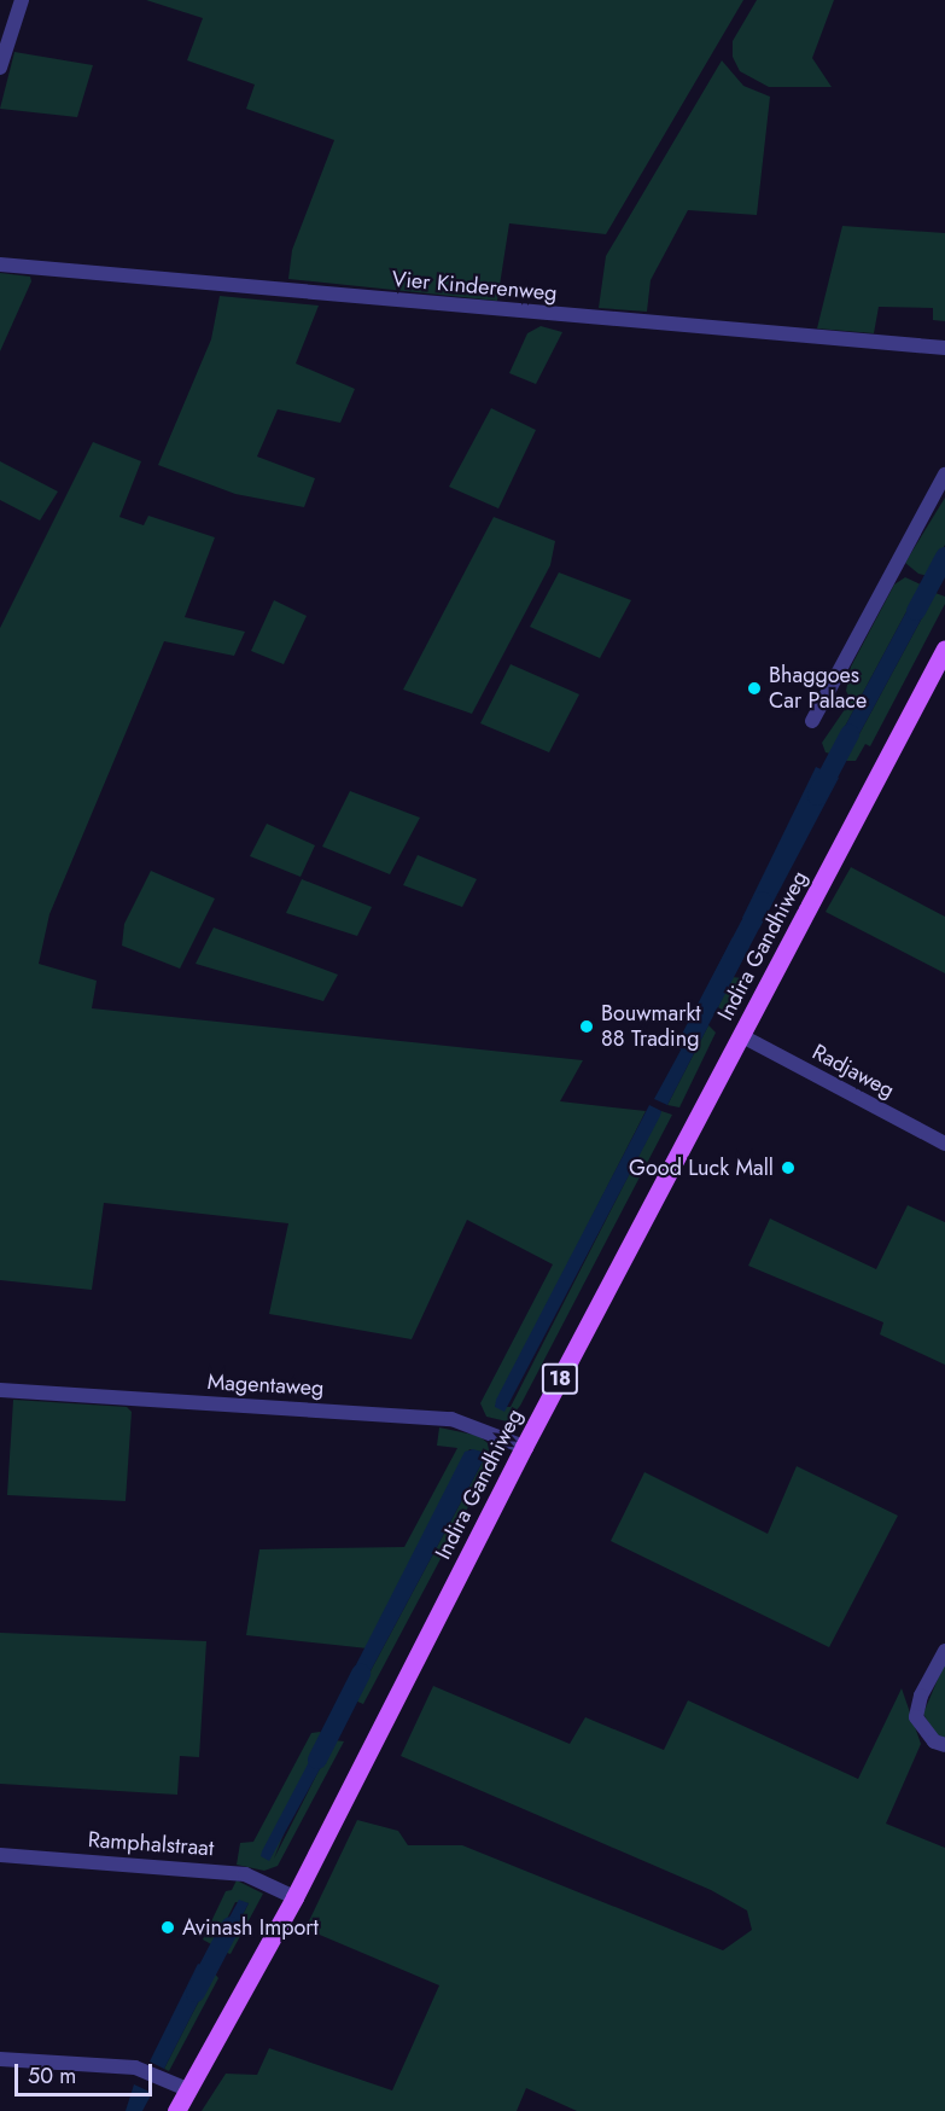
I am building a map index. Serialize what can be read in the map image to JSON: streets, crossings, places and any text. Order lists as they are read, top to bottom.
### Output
{
  "streets": {
    "main road": ["Indira Gandhiweg", "18"],
    "street": [
      "Vier Kinderenweg",
      "Radjaweg",
      "Magentaweg",
      "Ramphalstraat"
    ]
  },
  "crossings": [
    ["Indira Gandhiweg", "Radjaweg"],
    ["Indira Gandhiweg", "Magentaweg"],
    ["Indira Gandhiweg", "Ramphalstraat"]
  ],
  "places": [
    "Bhaggoes Car Palace",
    "Bouwmarkt 88 Trading",
    "Good Luck Mall",
    "Avinash Import"
  ],
  "scale_bar": "50 m"
}
